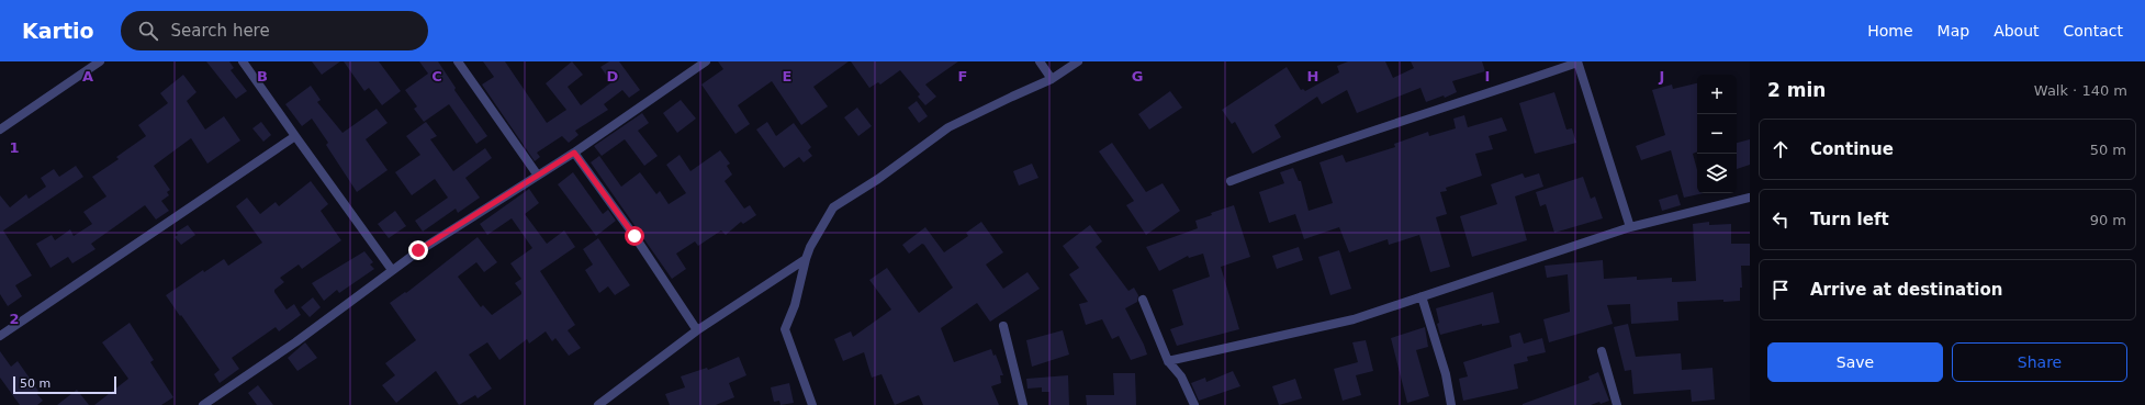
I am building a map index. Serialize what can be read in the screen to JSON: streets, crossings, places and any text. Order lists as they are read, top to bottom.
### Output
{
  "scale_bar": "50 m",
  "page": {
    "header": "Kartio",
    "search": "Search here",
    "nav": [
      "Home",
      "Map",
      "About",
      "Contact"
    ],
    "heading": ["2 min", "Walk · 140 m"],
    "map_buttons": ["+", "−"],
    "list": [
      ["Continue", "50 m"],
      ["Turn left", "90 m"],
      "Arrive at destination"
    ],
    "buttons": ["Save", "Share"],
    "scale": "50 m"
  },
  "grid": {
    "columns": [
      "A",
      "B",
      "C",
      "D",
      "E",
      "F",
      "G",
      "H",
      "I",
      "J"
    ],
    "rows": ["1", "2"]
  }
}
